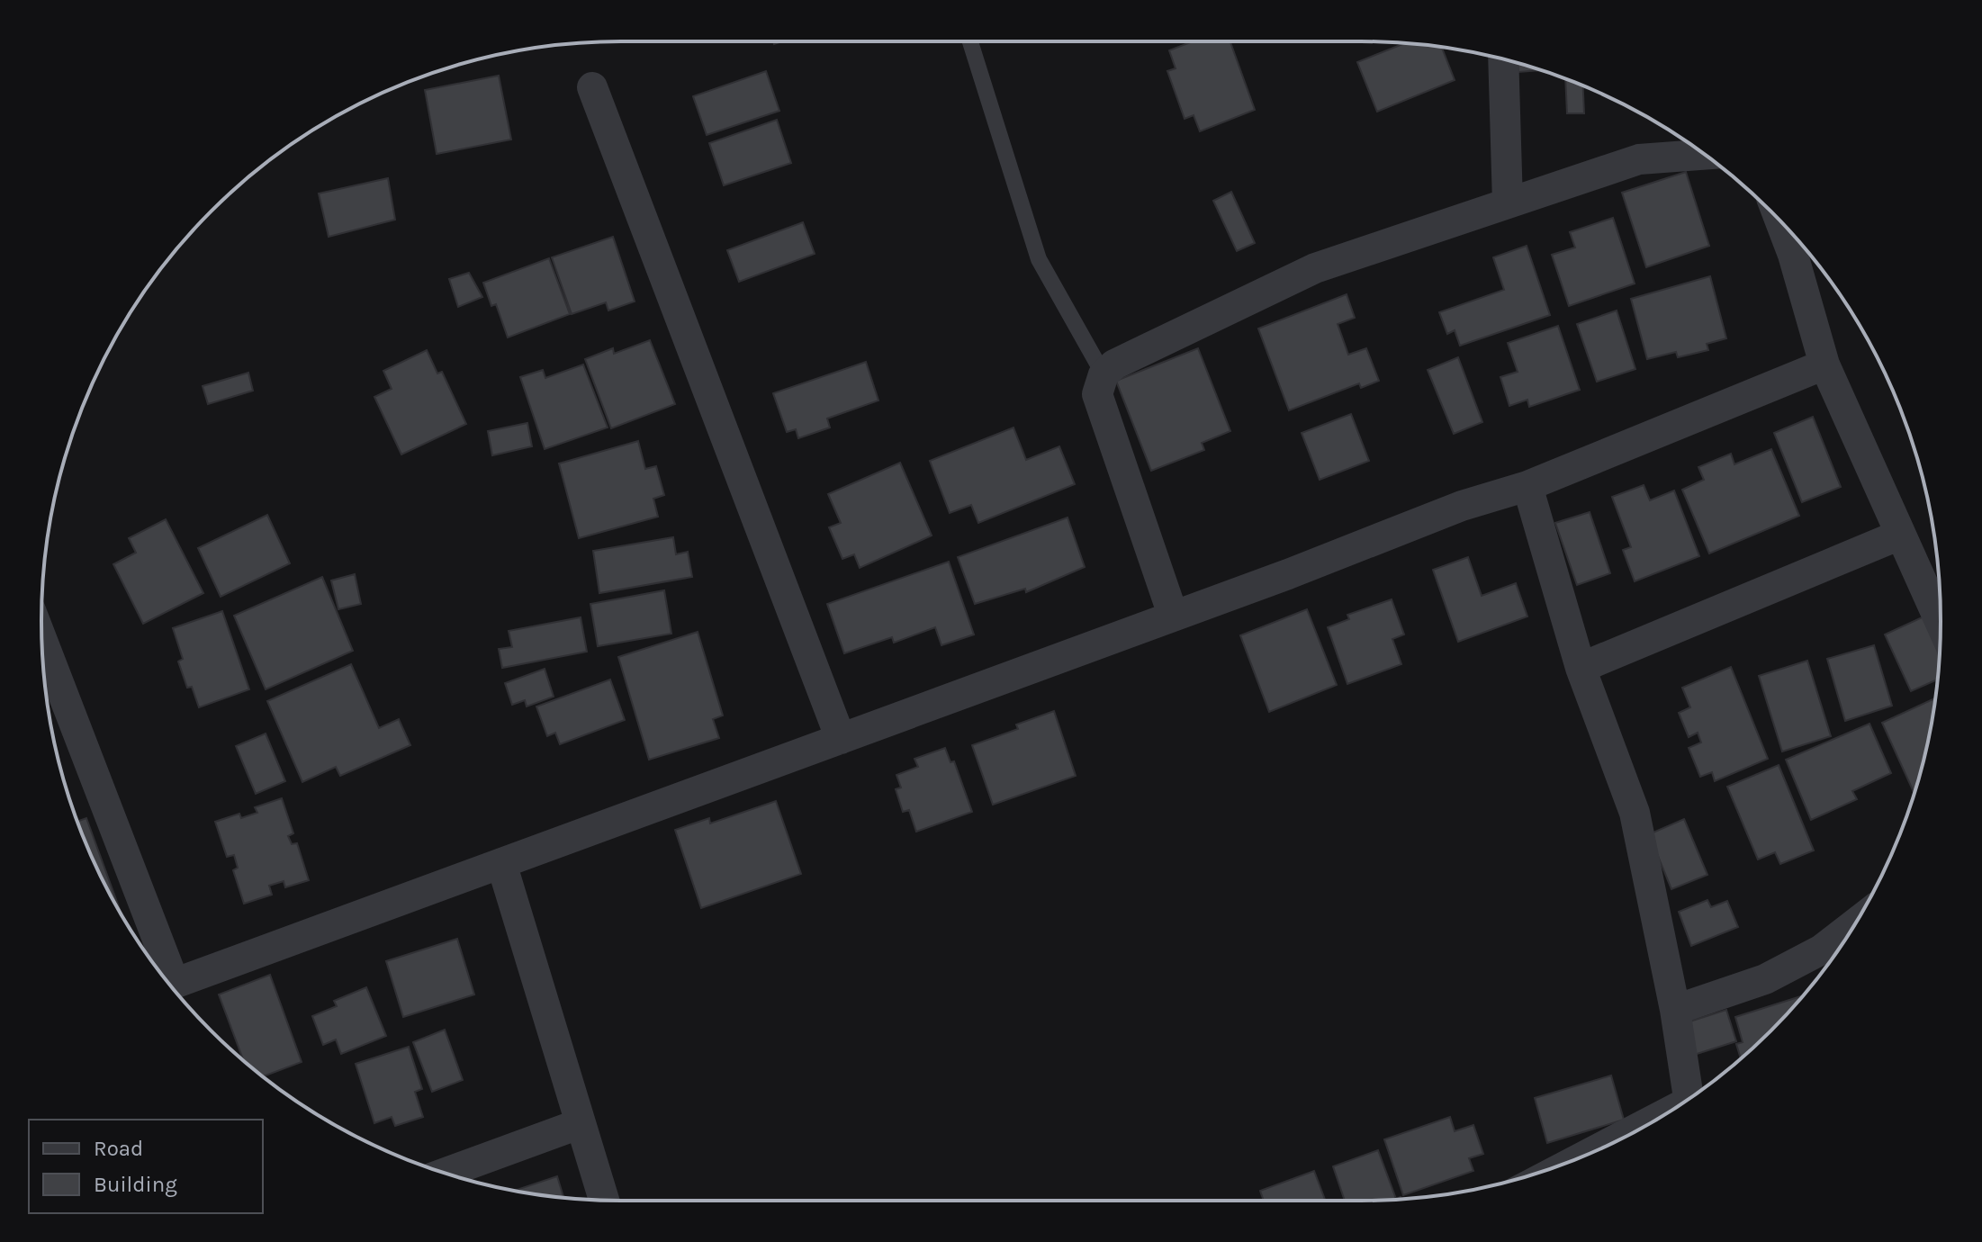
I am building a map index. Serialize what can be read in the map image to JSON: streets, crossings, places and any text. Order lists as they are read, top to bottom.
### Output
{
  "legend": ["Road", "Building"]
}
